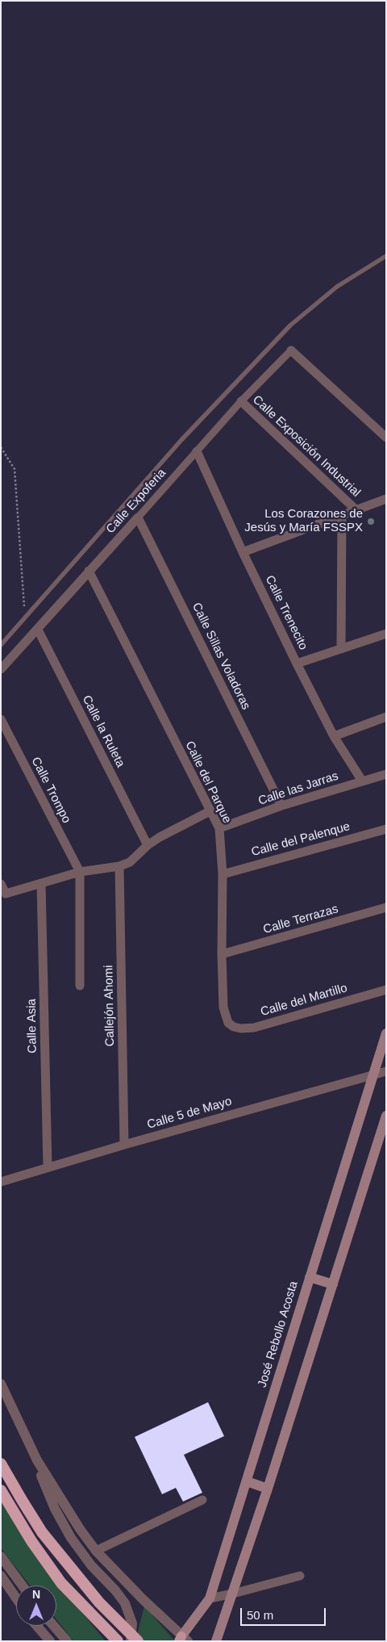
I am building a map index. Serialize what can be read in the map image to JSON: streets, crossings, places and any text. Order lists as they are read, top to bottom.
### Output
{
  "streets": {
    "main road": ["José Rebollo Acosta"],
    "street": [
      "Calle Exposición Industrial",
      "Calle Expoferia",
      "Calle Trenecito",
      "Calle Sillas Voladoras",
      "Calle la Ruleta",
      "Calle del Parque",
      "Calle las Jarras",
      "Calle Trompo",
      "Calle del Palenque",
      "Calle Terrazas",
      "Calle del Martillo",
      "Callejón Ahomi",
      "Calle Asia",
      "Calle 5 de Mayo"
    ]
  },
  "crossings": [
    ["Calle Exposición Industrial", "Calle Expoferia"],
    ["Calle Expoferia", "Calle Trenecito"],
    ["Calle Expoferia", "Calle Sillas Voladoras"],
    ["Calle Expoferia", "Calle la Ruleta"],
    ["Calle Expoferia", "Calle del Parque"],
    ["Calle Trenecito", "Calle las Jarras"],
    ["Calle Sillas Voladoras", "Calle las Jarras"],
    ["Calle del Parque", "Calle las Jarras"],
    ["Calle del Parque", "Calle del Palenque"],
    ["Calle del Parque", "Calle Terrazas"],
    ["Calle del Parque", "Calle del Martillo"],
    ["Callejón Ahomi", "Calle 5 de Mayo"],
    ["Calle Asia", "Calle 5 de Mayo"],
    ["Calle 5 de Mayo", "José Rebollo Acosta"]
  ],
  "places": ["Los Corazones de Jesús y María FSSPX"],
  "scale_bar": "50 m",
  "north": "top"
}
